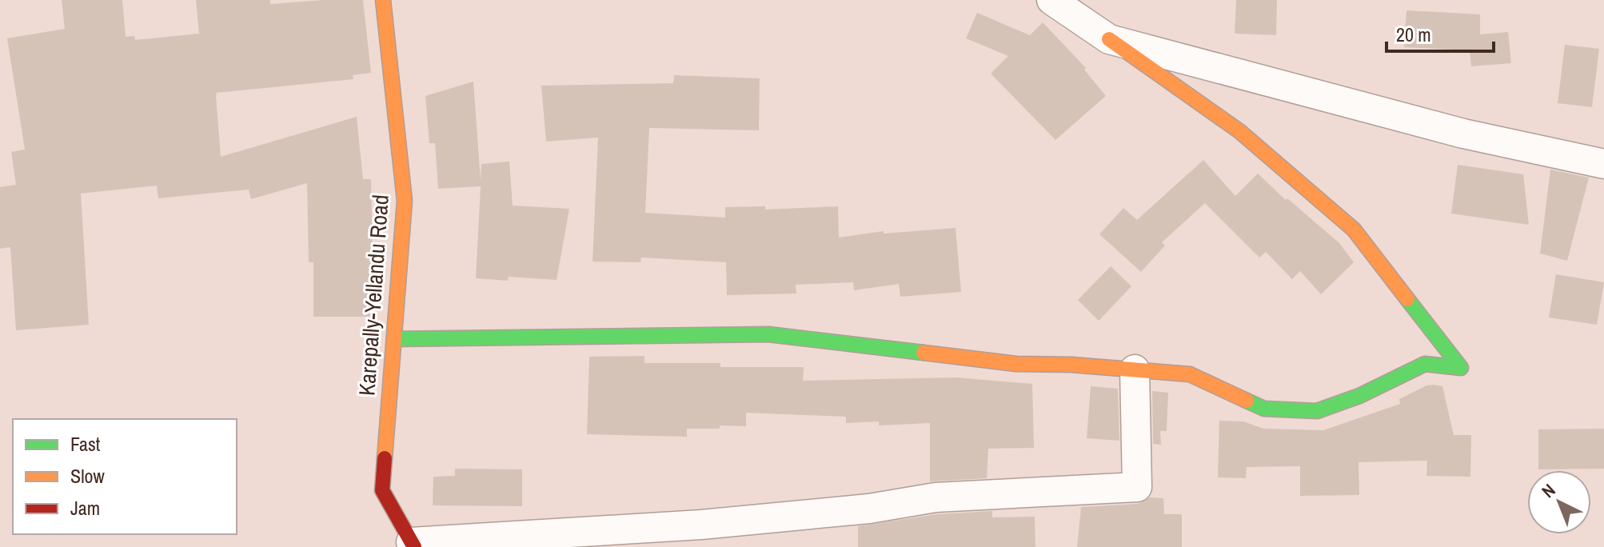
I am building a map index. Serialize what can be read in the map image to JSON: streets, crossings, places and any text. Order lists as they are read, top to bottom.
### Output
{
  "streets": {
    "street": ["Karepally-Yellandu Road"]
  },
  "legend": ["Fast", "Slow", "Jam"],
  "scale_bar": "20 m",
  "north": "top left"
}
